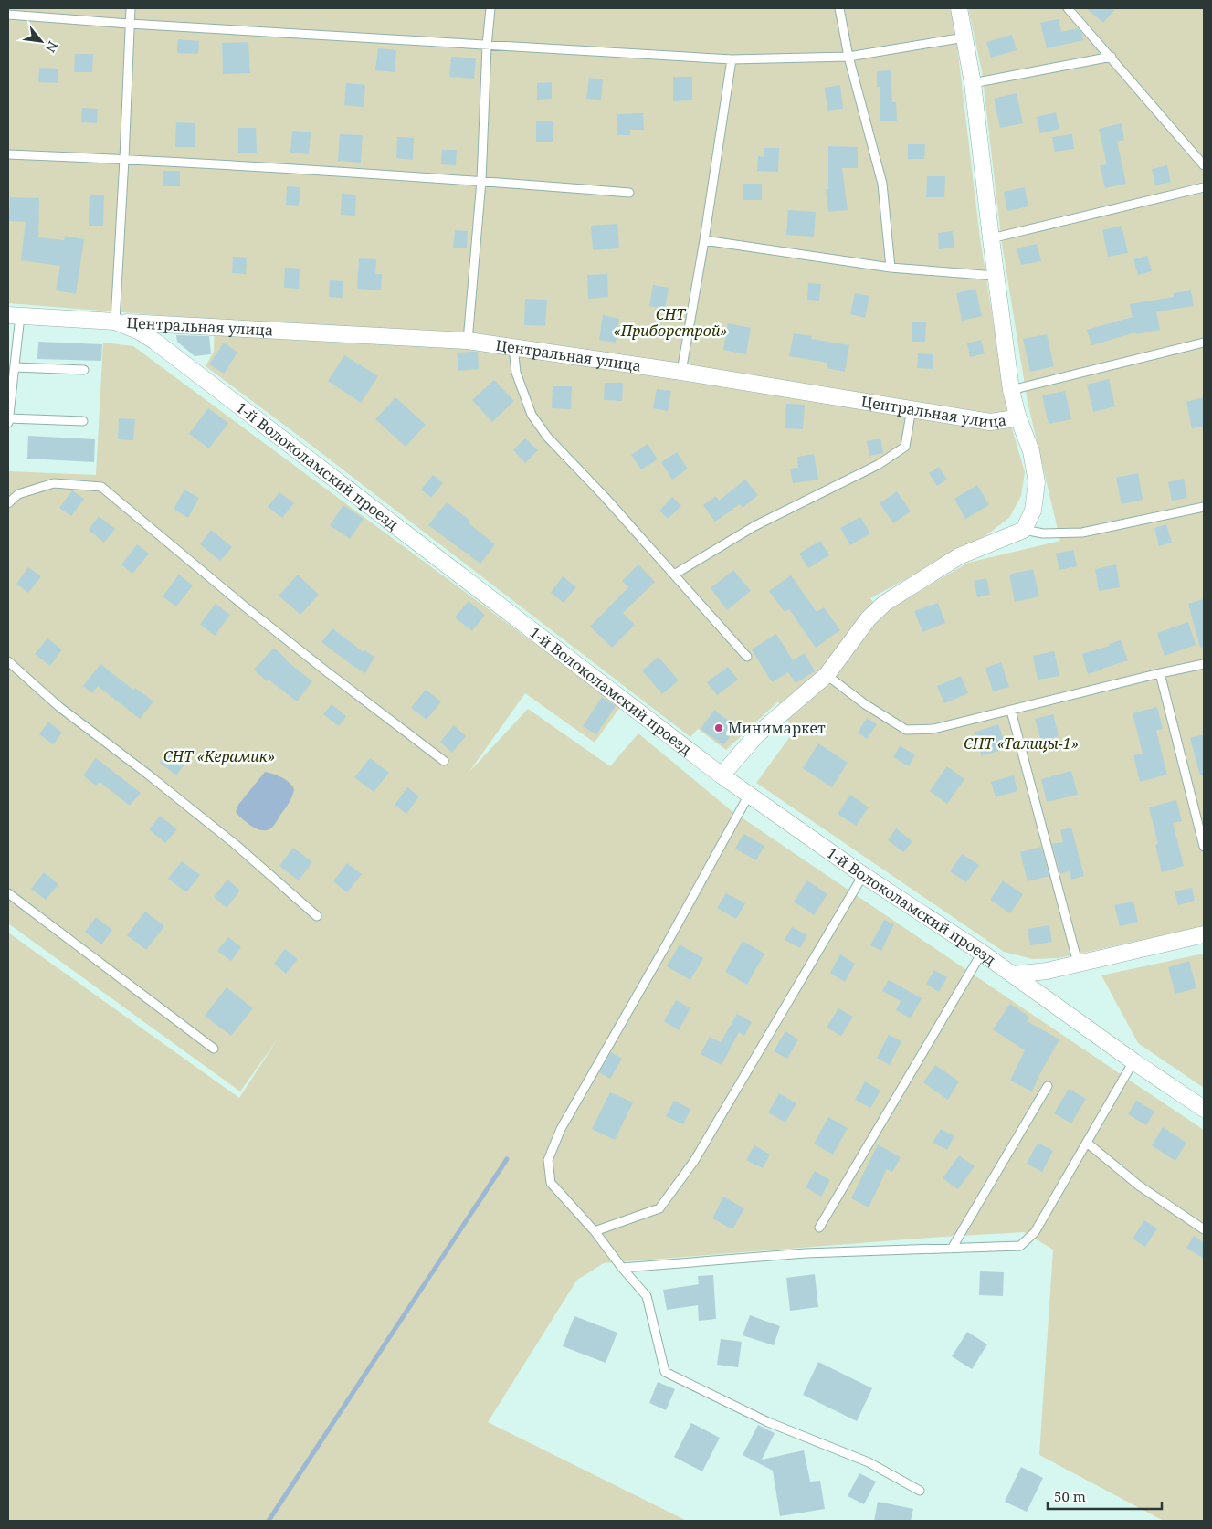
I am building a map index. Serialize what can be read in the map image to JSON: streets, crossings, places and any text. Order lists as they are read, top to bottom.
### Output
{
  "streets": {
    "street": ["Центральная улица", "1-й Волоколамский проезд"]
  },
  "crossings": [
    ["Центральная улица", "1-й Волоколамский проезд"]
  ],
  "parks": ["СНТ «Приборстрой»", "СНТ «Талицы-1»", "СНТ «Керамик»"],
  "places": ["Минимаркет"],
  "scale_bar": "50 m",
  "north": "bottom right"
}
